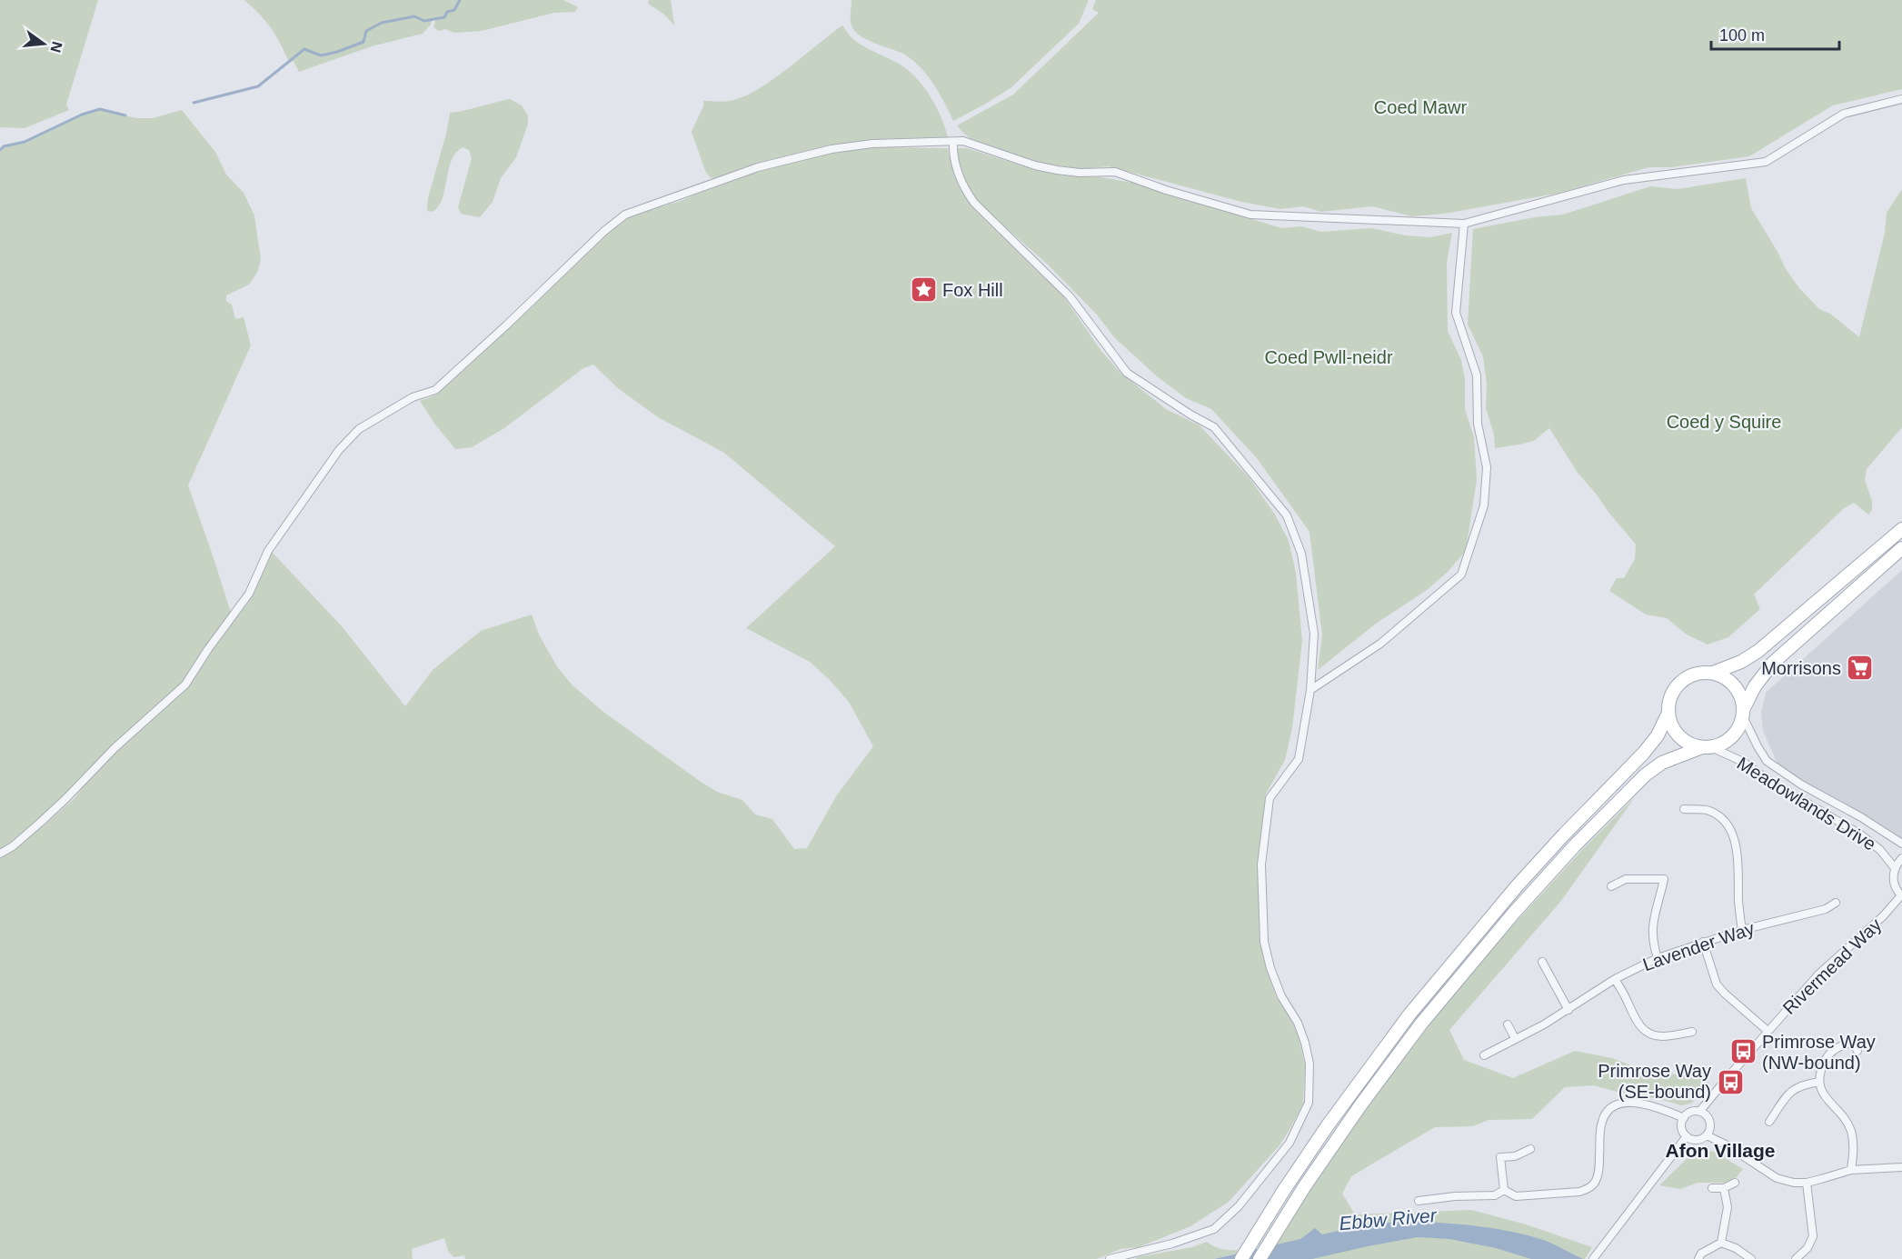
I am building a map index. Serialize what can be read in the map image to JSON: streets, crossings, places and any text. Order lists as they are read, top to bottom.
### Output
{
  "streets": {
    "street": ["Meadowlands Drive", "Lavender Way", "Rivermead Way"]
  },
  "districts": ["Afon Village"],
  "water": ["Ebbw River"],
  "parks": ["Coed Mawr", "Coed Pwll-neidr", "Coed y Squire"],
  "places": {
    "place": ["Fox Hill"],
    "supermarket": ["Morrisons"],
    "bus stop": ["Primrose Way (NW-bound)", "Primrose Way (SE-bound)"]
  },
  "scale_bar": "100 m",
  "north": "right"
}
